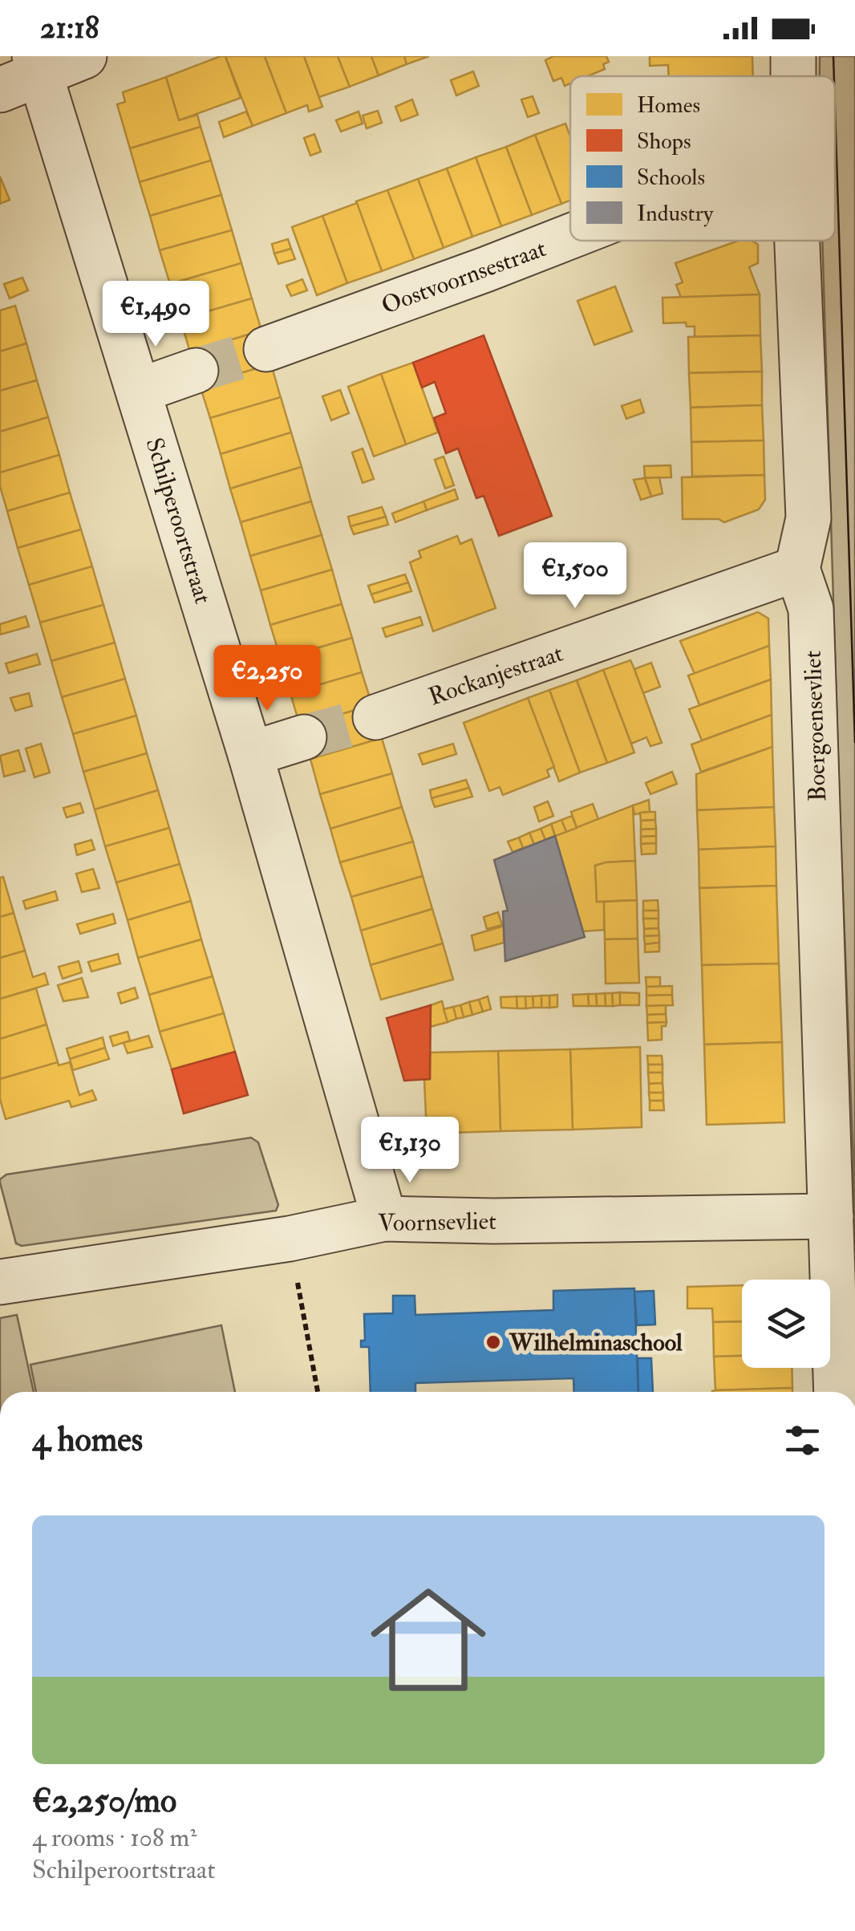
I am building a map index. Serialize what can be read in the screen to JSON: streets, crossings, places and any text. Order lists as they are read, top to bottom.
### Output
{
  "streets": {
    "street": [
      "Oostvoornsestraat",
      "Schilperoortstraat",
      "Rockanjestraat",
      "Boergoensevliet",
      "Voornsevliet"
    ]
  },
  "crossings": [
    ["Schilperoortstraat", "Voornsevliet"],
    ["Rockanjestraat", "Boergoensevliet"],
    ["Boergoensevliet", "Voornsevliet"]
  ],
  "places": ["Wilhelminaschool"],
  "legend": [
    "Homes",
    "Shops",
    "Schools",
    "Industry"
  ],
  "page": {
    "status": "21:18",
    "price": [
      "€1,490",
      "€1,500",
      "€2,250",
      "€1,130"
    ],
    "heading": "4 homes",
    "list": [
      {
        "name": "€2,250/mo",
        "note": "4 rooms · 108 m² · Schilperoortstraat"
      }
    ]
  }
}
